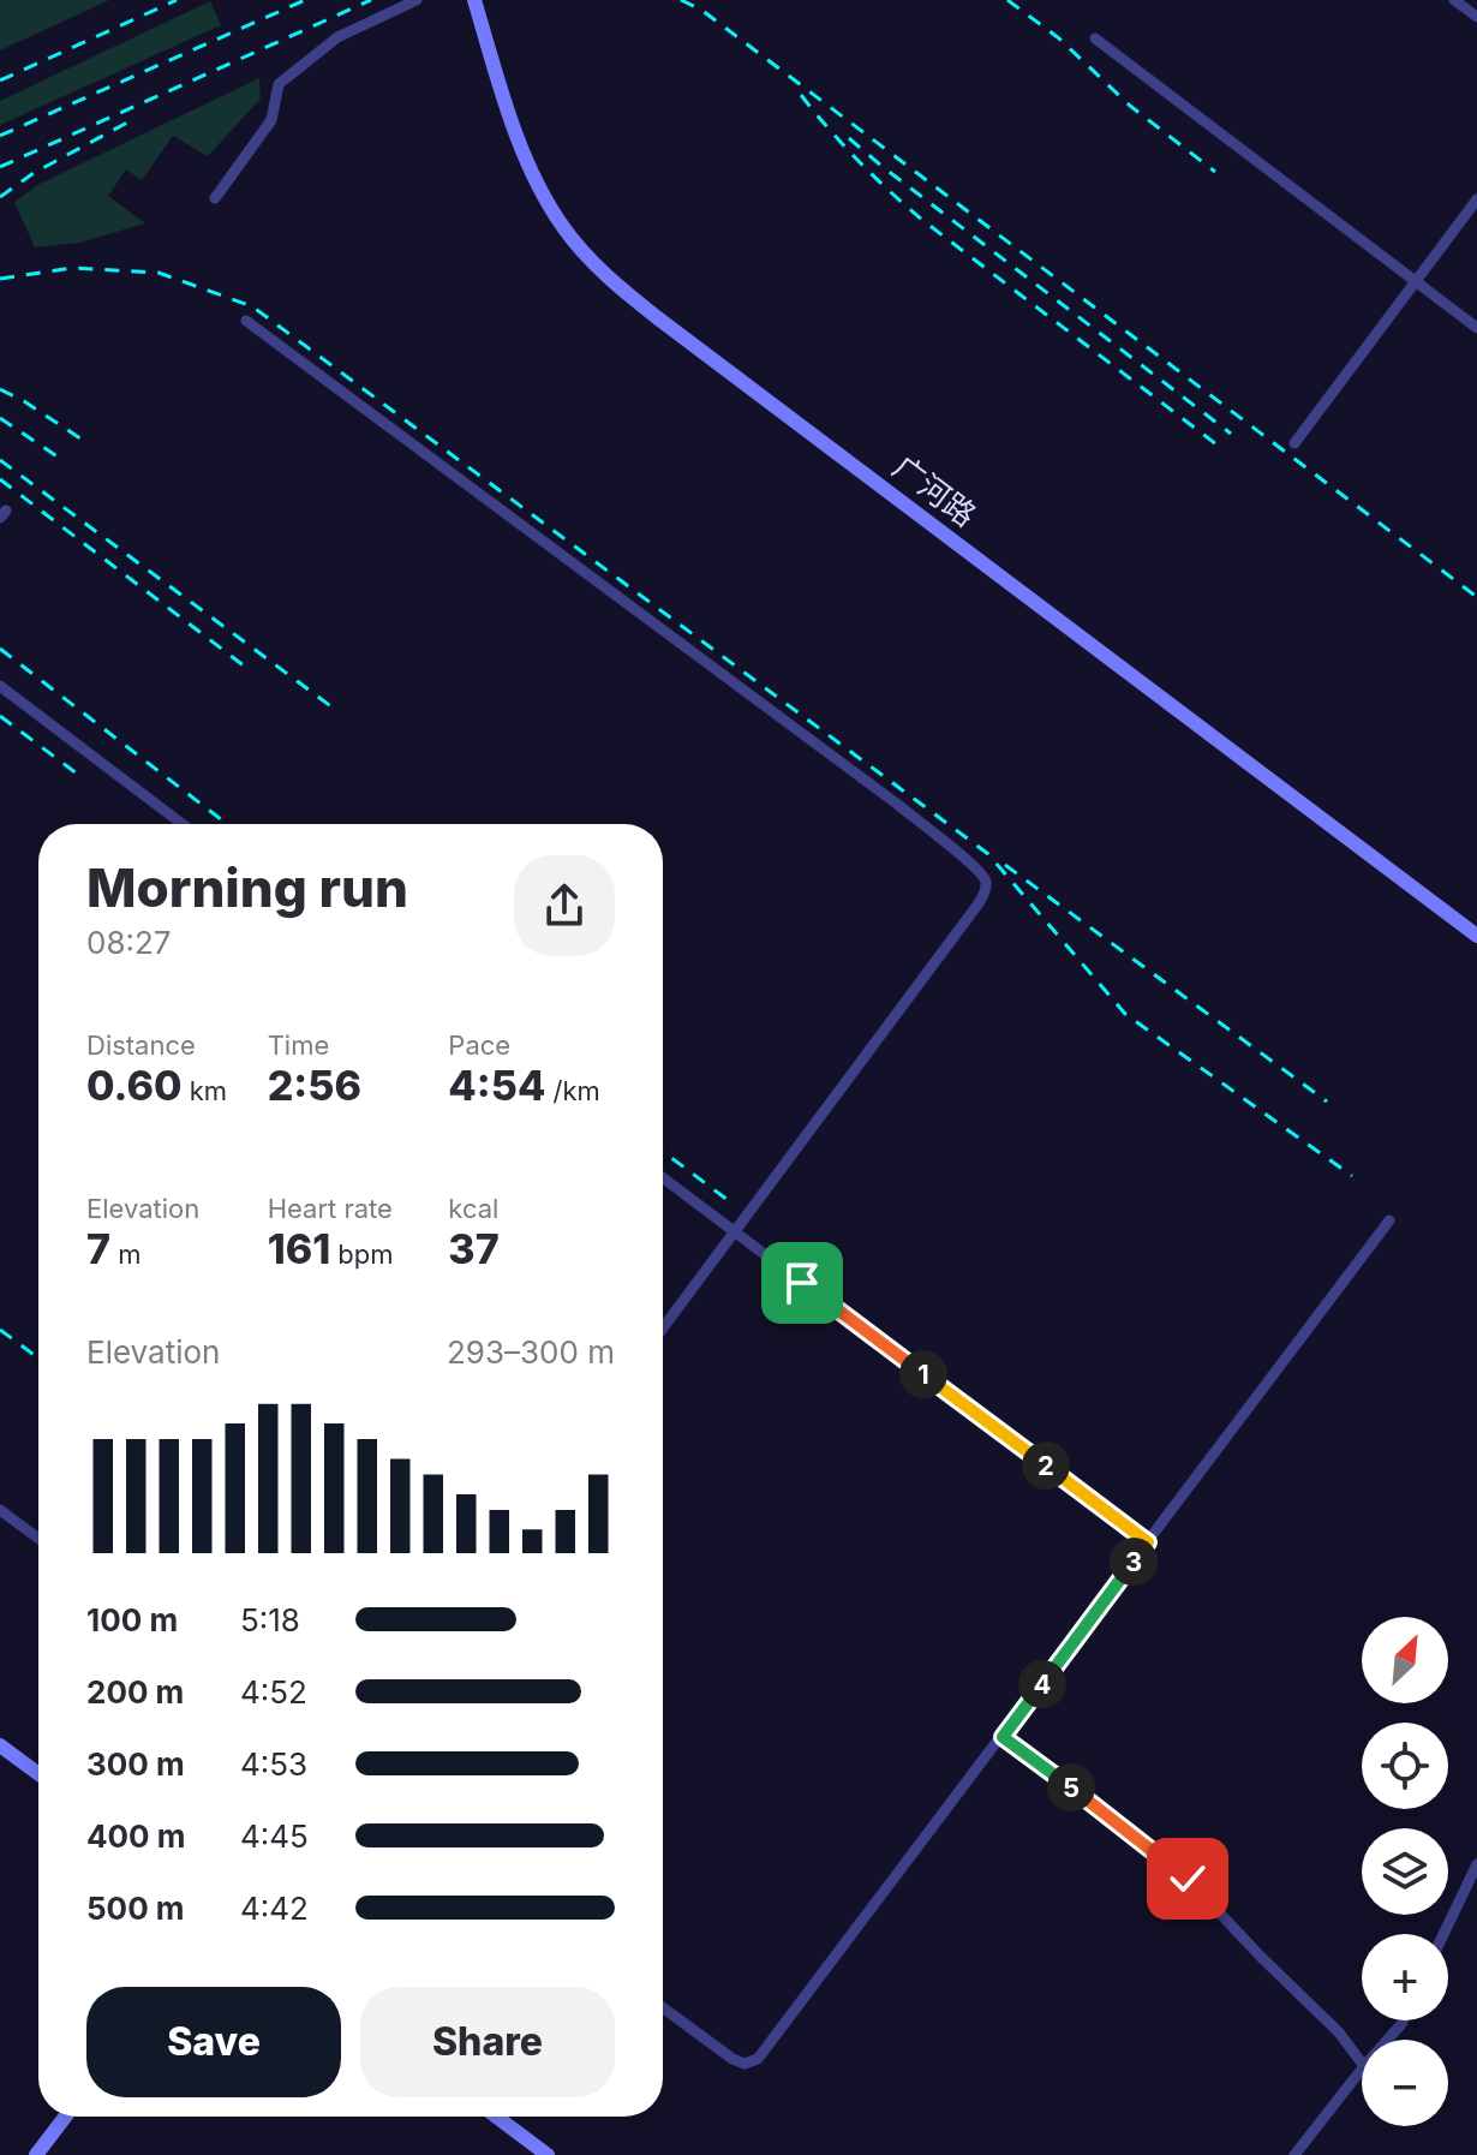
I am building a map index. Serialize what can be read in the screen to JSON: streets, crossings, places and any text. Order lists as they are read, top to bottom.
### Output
{
  "streets": {
    "street": ["广河路"]
  },
  "north": "top right",
  "page": {
    "heading": ["Morning run", "08:27"],
    "stats": [
      ["Distance", "0.60 km"],
      ["Time", "2:56"],
      ["Pace", "4:54 /km"],
      ["Elevation", "7 m"],
      ["Heart rate", "161 bpm"],
      ["kcal", "37"]
    ],
    "chart": ["Elevation", "293–300 m"],
    "pins": [
      "1",
      "2",
      "3",
      "4",
      "5"
    ],
    "list": [
      {
        "name": "100 m",
        "note": "5:18"
      },
      {
        "name": "200 m",
        "note": "4:52"
      },
      {
        "name": "300 m",
        "note": "4:53"
      },
      {
        "name": "400 m",
        "note": "4:45"
      },
      {
        "name": "500 m",
        "note": "4:42"
      }
    ],
    "map_buttons": ["+", "−"],
    "buttons": ["Save", "Share"]
  }
}
